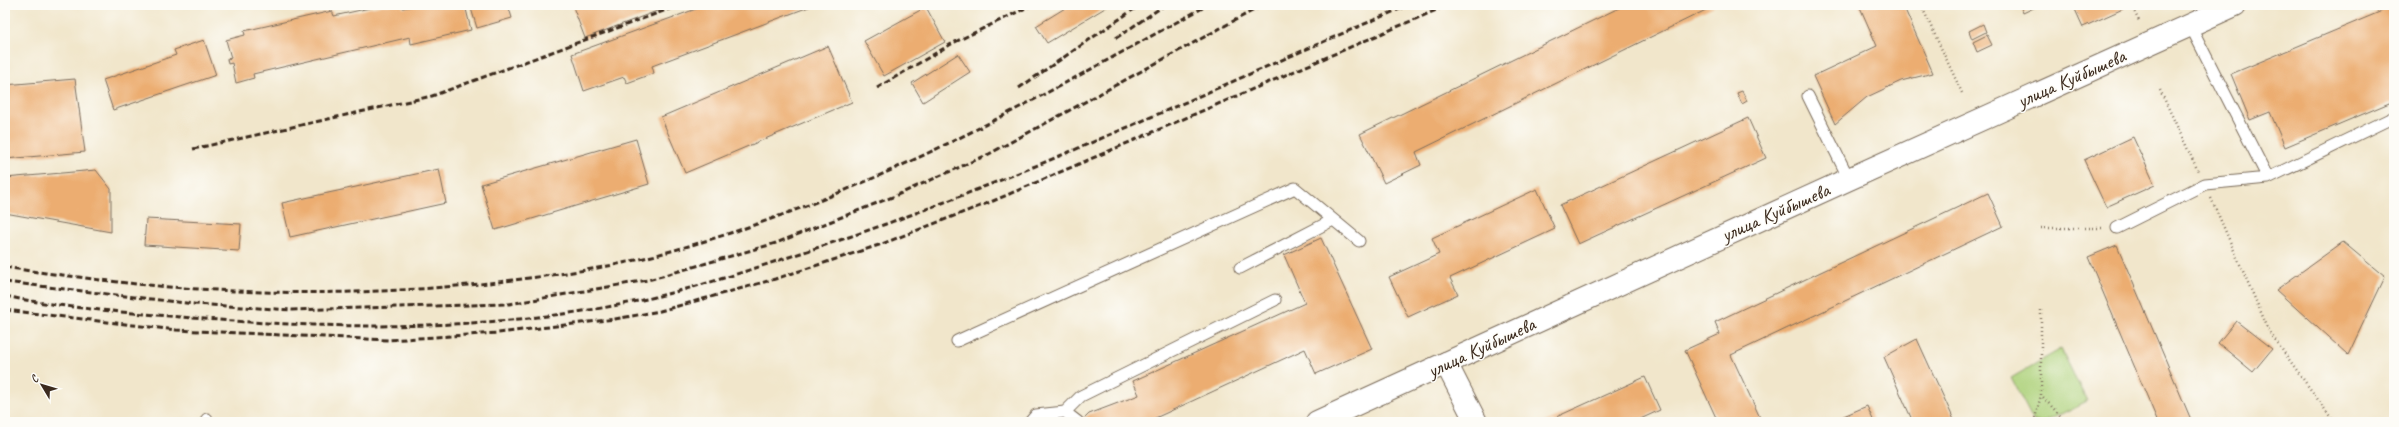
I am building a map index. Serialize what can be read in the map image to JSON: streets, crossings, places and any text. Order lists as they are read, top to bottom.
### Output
{
  "streets": {
    "street": ["улица Куйбышева"]
  },
  "north": "top left"
}
